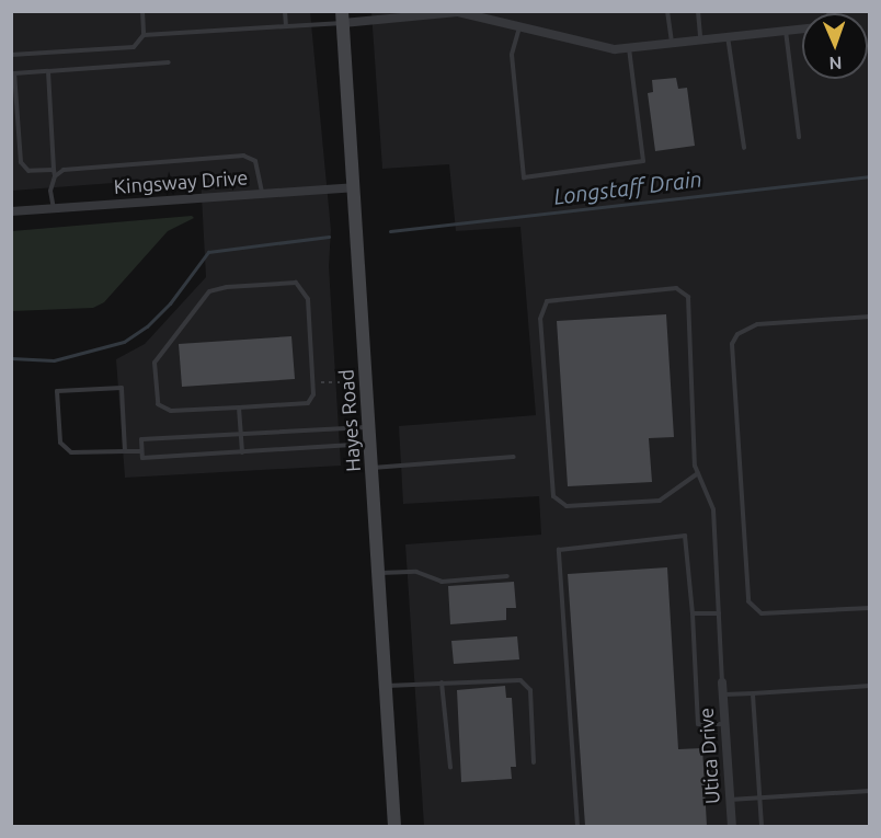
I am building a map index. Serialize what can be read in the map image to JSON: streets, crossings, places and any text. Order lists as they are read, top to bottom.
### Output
{
  "streets": {
    "main road": ["Hayes Road"],
    "street": ["Kingsway Drive", "Utica Drive"]
  },
  "crossings": [
    ["Kingsway Drive", "Hayes Road"]
  ],
  "water": ["Longstaff Drain"],
  "north": "bottom"
}
